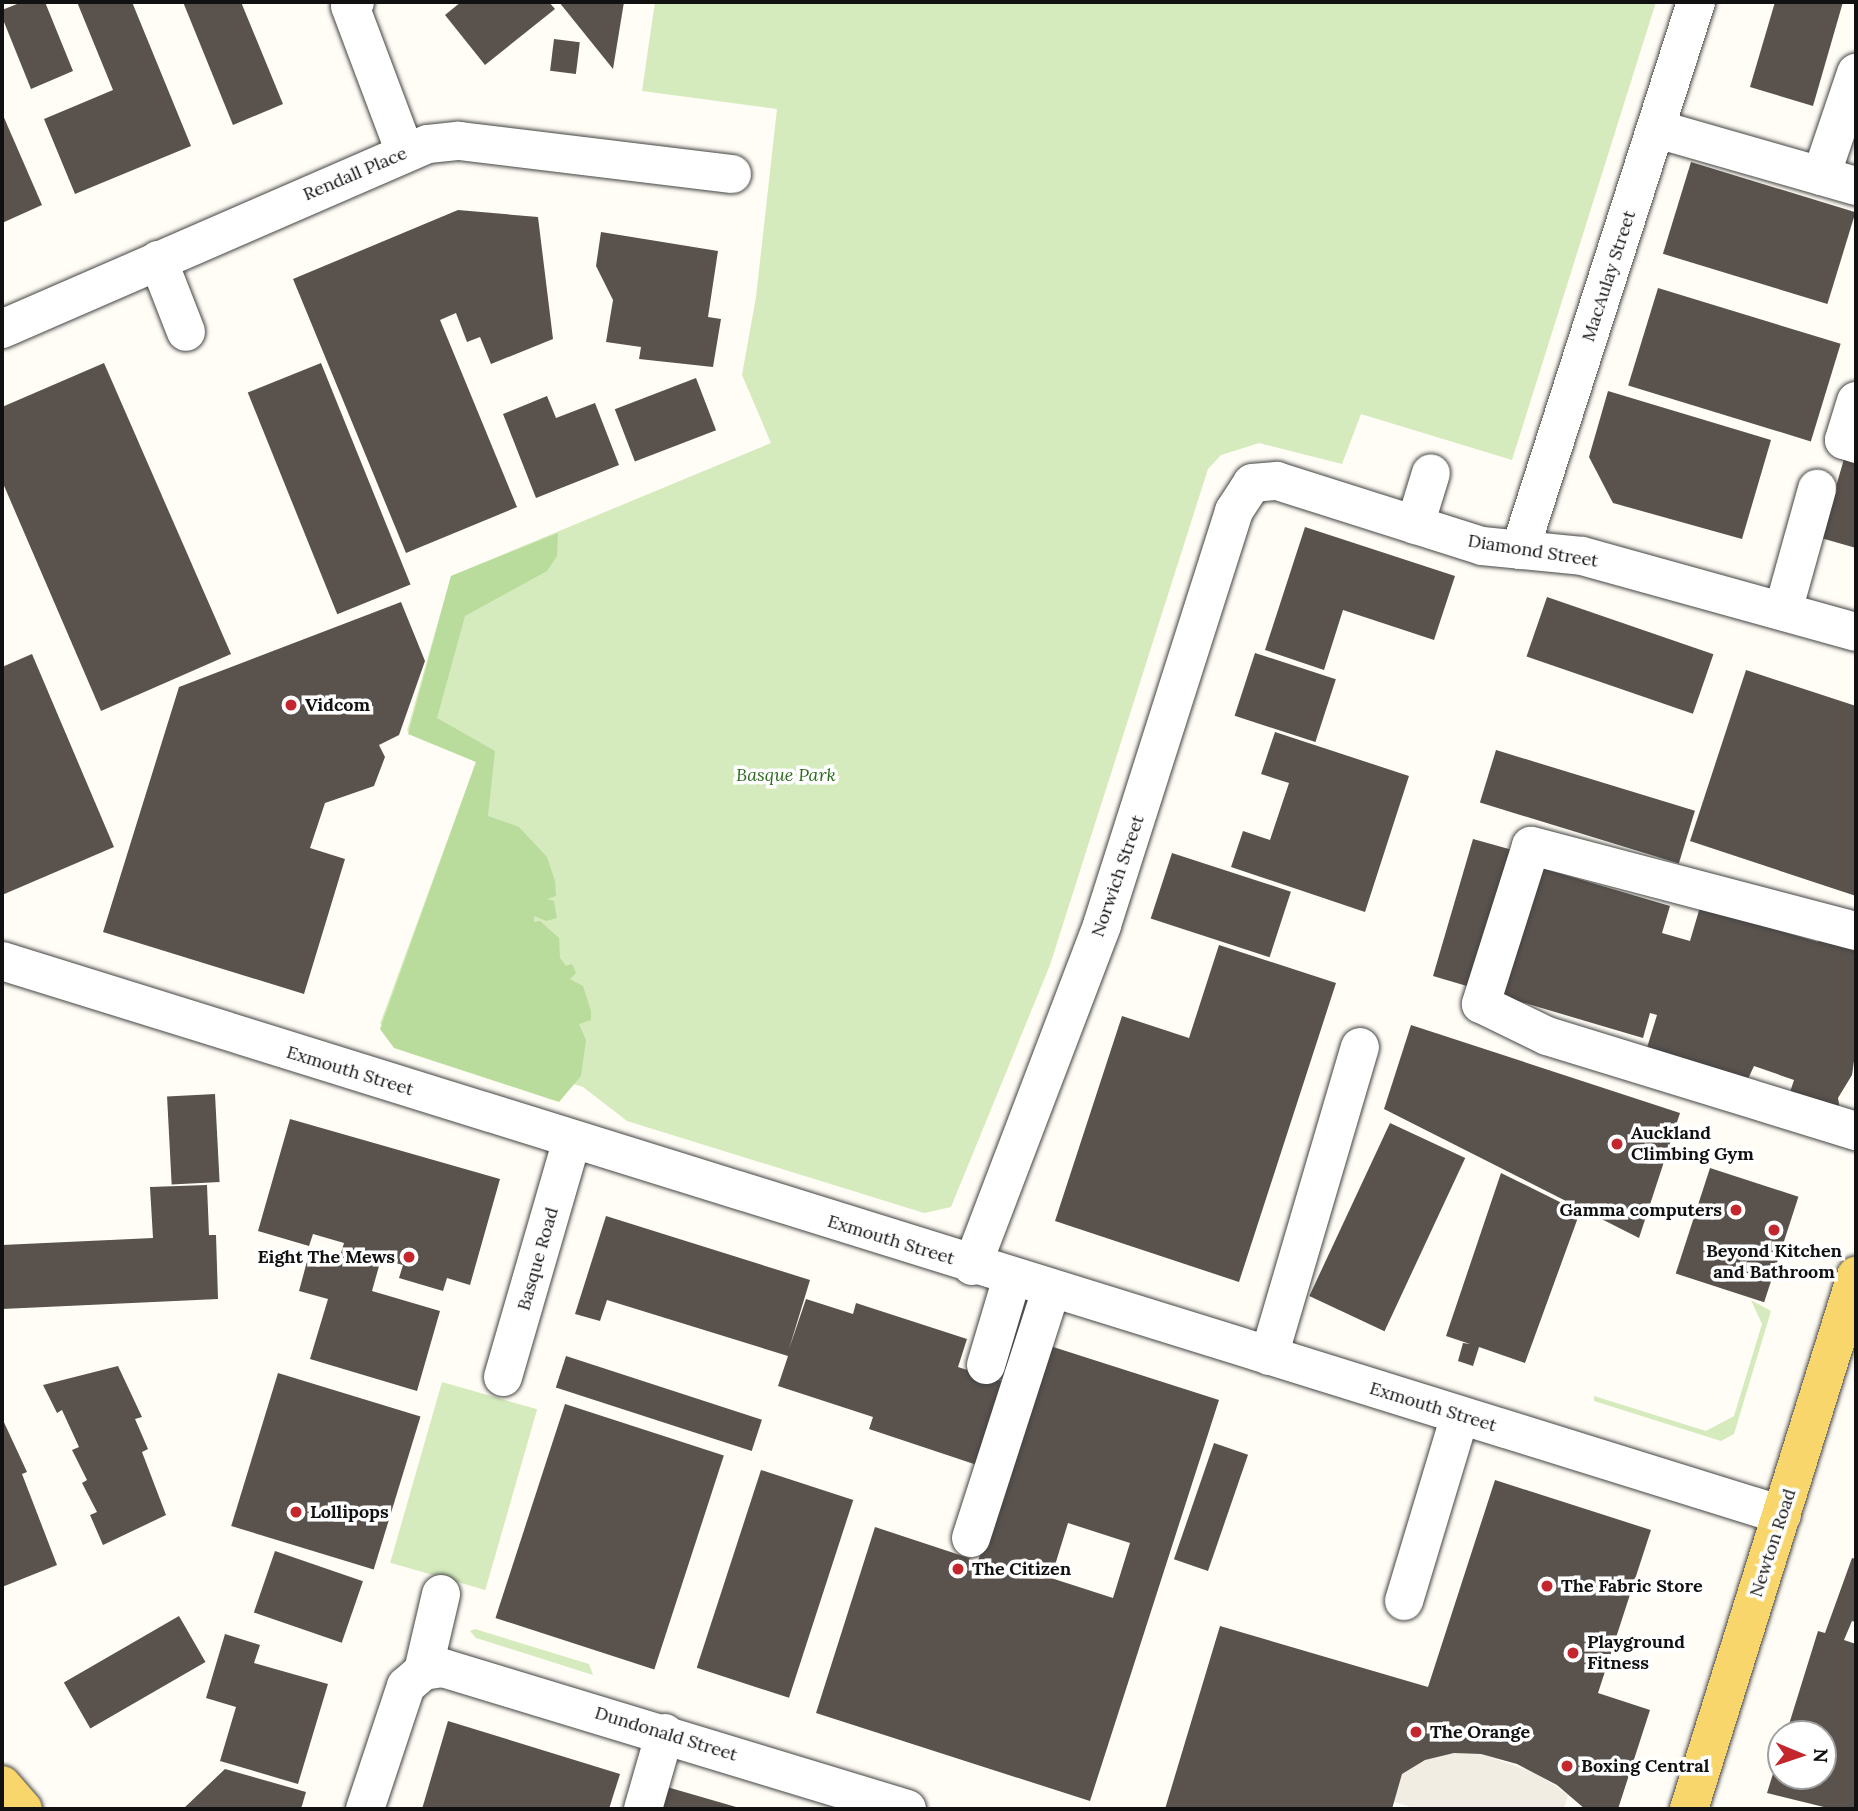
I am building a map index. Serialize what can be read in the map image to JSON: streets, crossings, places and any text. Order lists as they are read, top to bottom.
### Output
{
  "streets": {
    "main road": ["Newton Road"],
    "street": [
      "Rendall Place",
      "MacAulay Street",
      "Diamond Street",
      "Norwich Street",
      "Exmouth Street",
      "Basque Road",
      "Dundonald Street"
    ]
  },
  "crossings": [
    ["MacAulay Street", "Diamond Street"],
    ["Diamond Street", "Norwich Street"],
    ["Norwich Street", "Exmouth Street"],
    ["Exmouth Street", "Basque Road"],
    ["Exmouth Street", "Newton Road"]
  ],
  "parks": ["Basque Park"],
  "places": [
    "Vidcom",
    "Auckland Climbing Gym",
    "Gamma computers",
    "Beyond Kitchen and Bathroom",
    "Eight The Mews",
    "Lollipops",
    "The Citizen",
    "The Fabric Store",
    "Playground Fitness",
    "The Orange",
    "Boxing Central"
  ],
  "north": "right"
}
